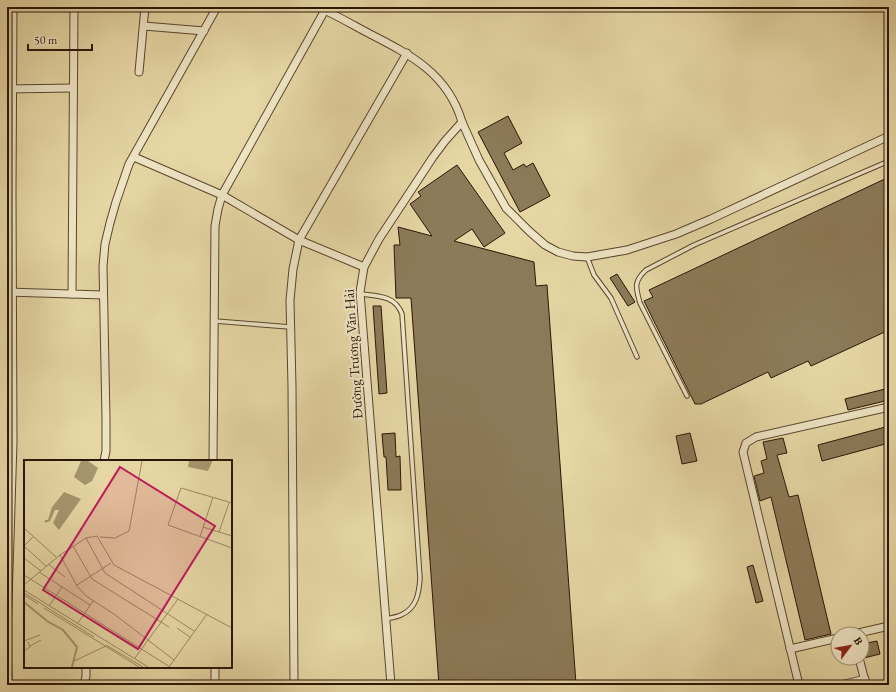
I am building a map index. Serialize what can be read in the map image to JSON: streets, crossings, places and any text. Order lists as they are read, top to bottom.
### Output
{
  "streets": {
    "street": ["Đường Trương Văn Hải"]
  },
  "scale_bar": "50 m",
  "north": "top right"
}
